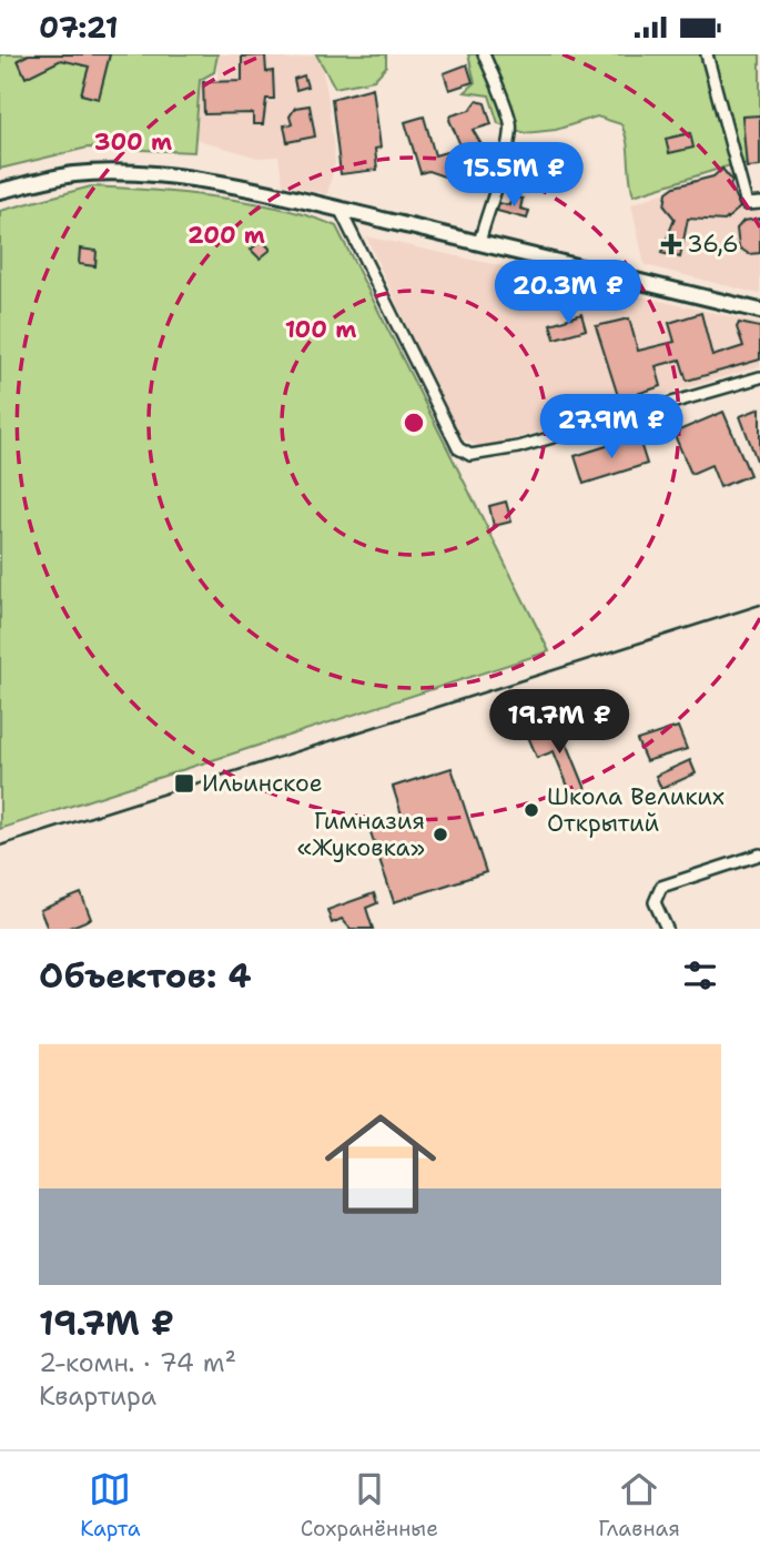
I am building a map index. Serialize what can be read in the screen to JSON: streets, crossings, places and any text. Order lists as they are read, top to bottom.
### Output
{
  "places": {
    "health": ["36,6"],
    "transit": ["Ильинское"],
    "other": ["Школа Великих Открытий", "Гимназия «Жуковка»"]
  },
  "page": {
    "status": "07:21",
    "price": [
      "15.5M ₽",
      "20.3M ₽",
      "27.9M ₽",
      "19.7M ₽"
    ],
    "heading": "Объектов: 4",
    "list": [
      {
        "name": "19.7M ₽",
        "note": "2-комн. · 74 m² · Квартира"
      }
    ],
    "tabs": ["Карта", "Сохранённые", "Главная"]
  },
  "rings": ["300 m", "200 m", "100 m"]
}
